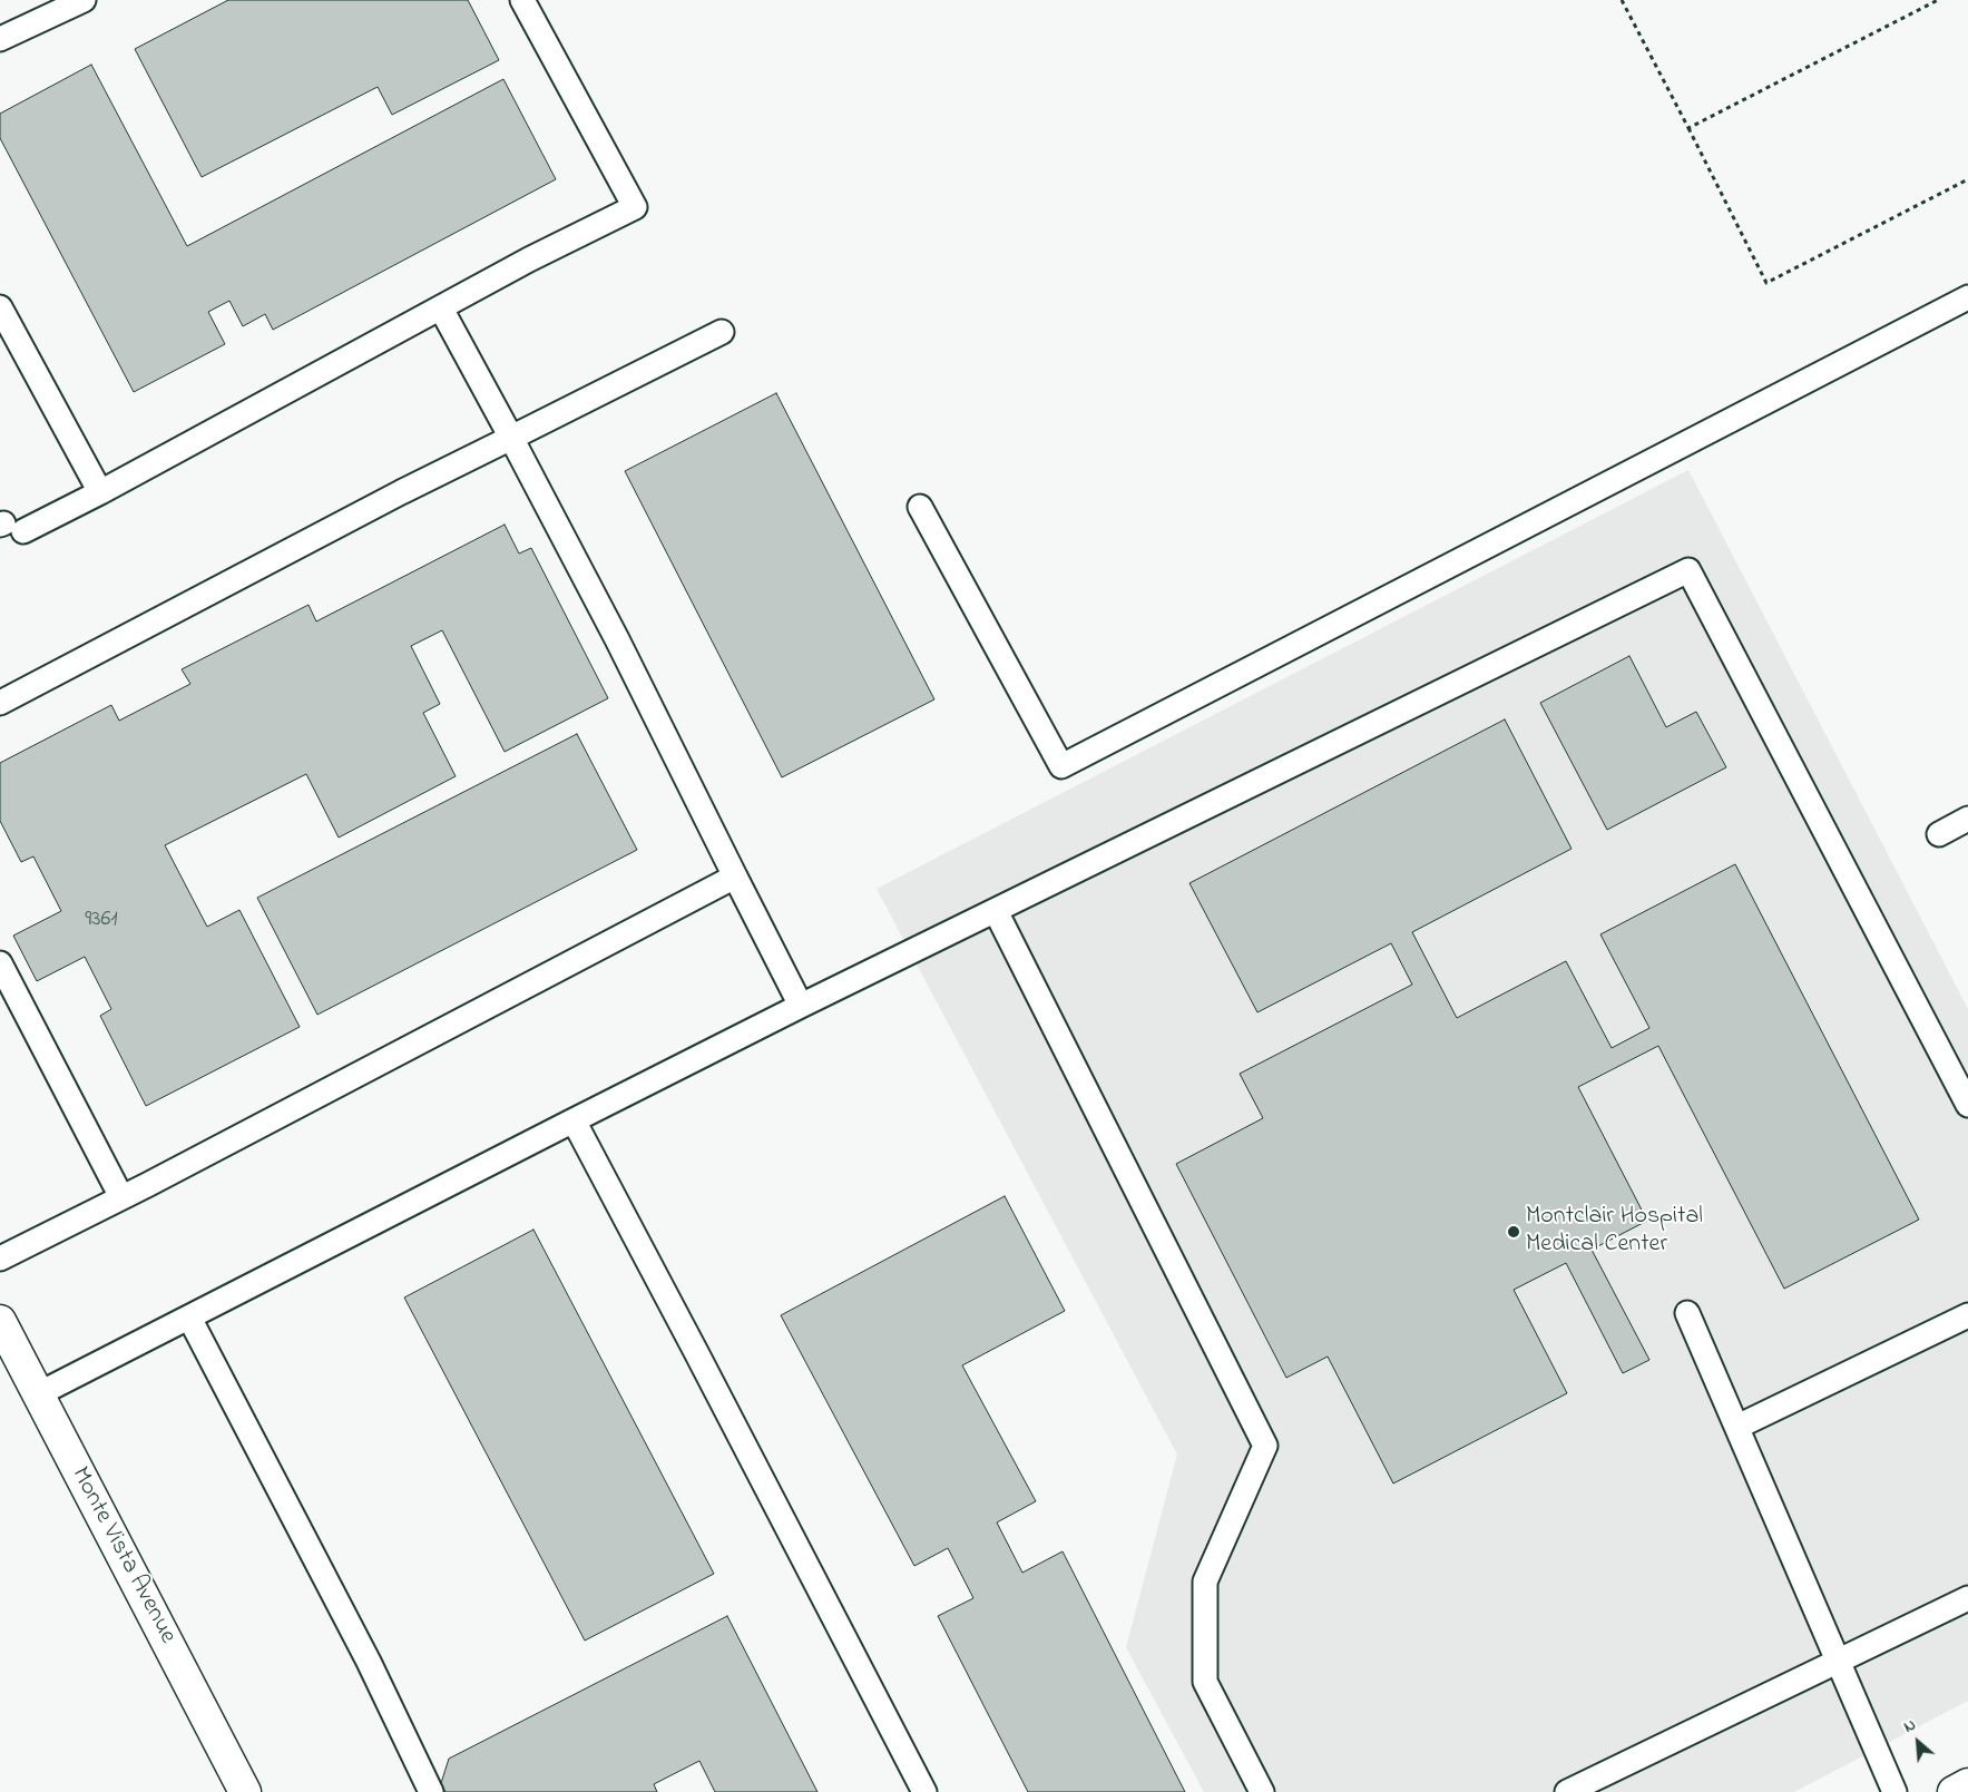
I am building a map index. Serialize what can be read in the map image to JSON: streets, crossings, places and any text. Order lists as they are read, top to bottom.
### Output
{
  "streets": {
    "main road": ["Monte Vista Avenue"]
  },
  "places": ["Montclair Hospital Medical Center"],
  "house_numbers": ["9361"],
  "north": "top left"
}
